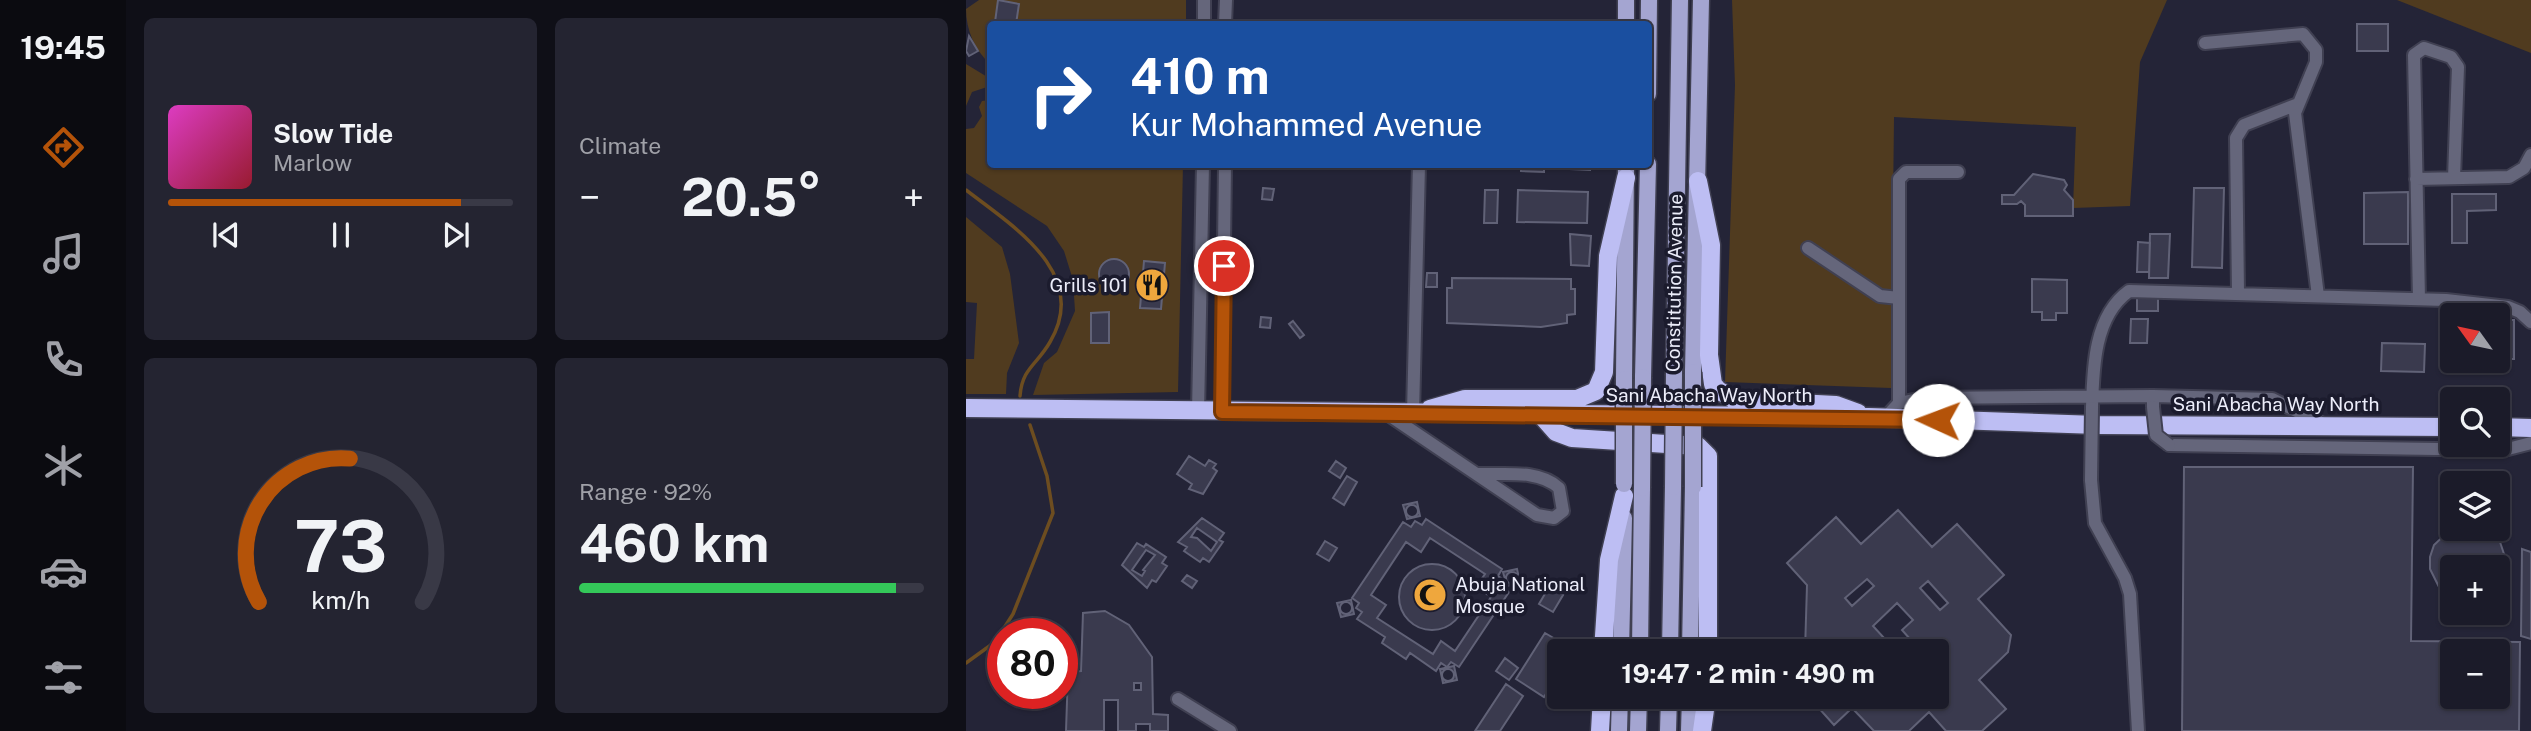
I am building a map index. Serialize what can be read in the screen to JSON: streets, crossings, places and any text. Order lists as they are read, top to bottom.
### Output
{
  "streets": {
    "highway": ["Sani Abacha Way North"],
    "main road": ["Constitution Avenue"]
  },
  "places": {
    "restaurant": ["Grills 101"],
    "mosque": ["Abuja National Mosque"]
  },
  "north": "top left",
  "page": {
    "tabs": "19:45",
    "tile": [
      "Climate",
      ["Range · 92%", "460 km"]
    ],
    "turn": ["410 m", "Kur Mohammed Avenue"],
    "song": ["Slow Tide", "Marlow"],
    "heat": ["−", "20.5°", "+"],
    "map_buttons": ["+", "−"],
    "limit": "80",
    "trip": "19:47 · 2 min · 490 m",
    "gauge": ["73", "km/h"]
  }
}
